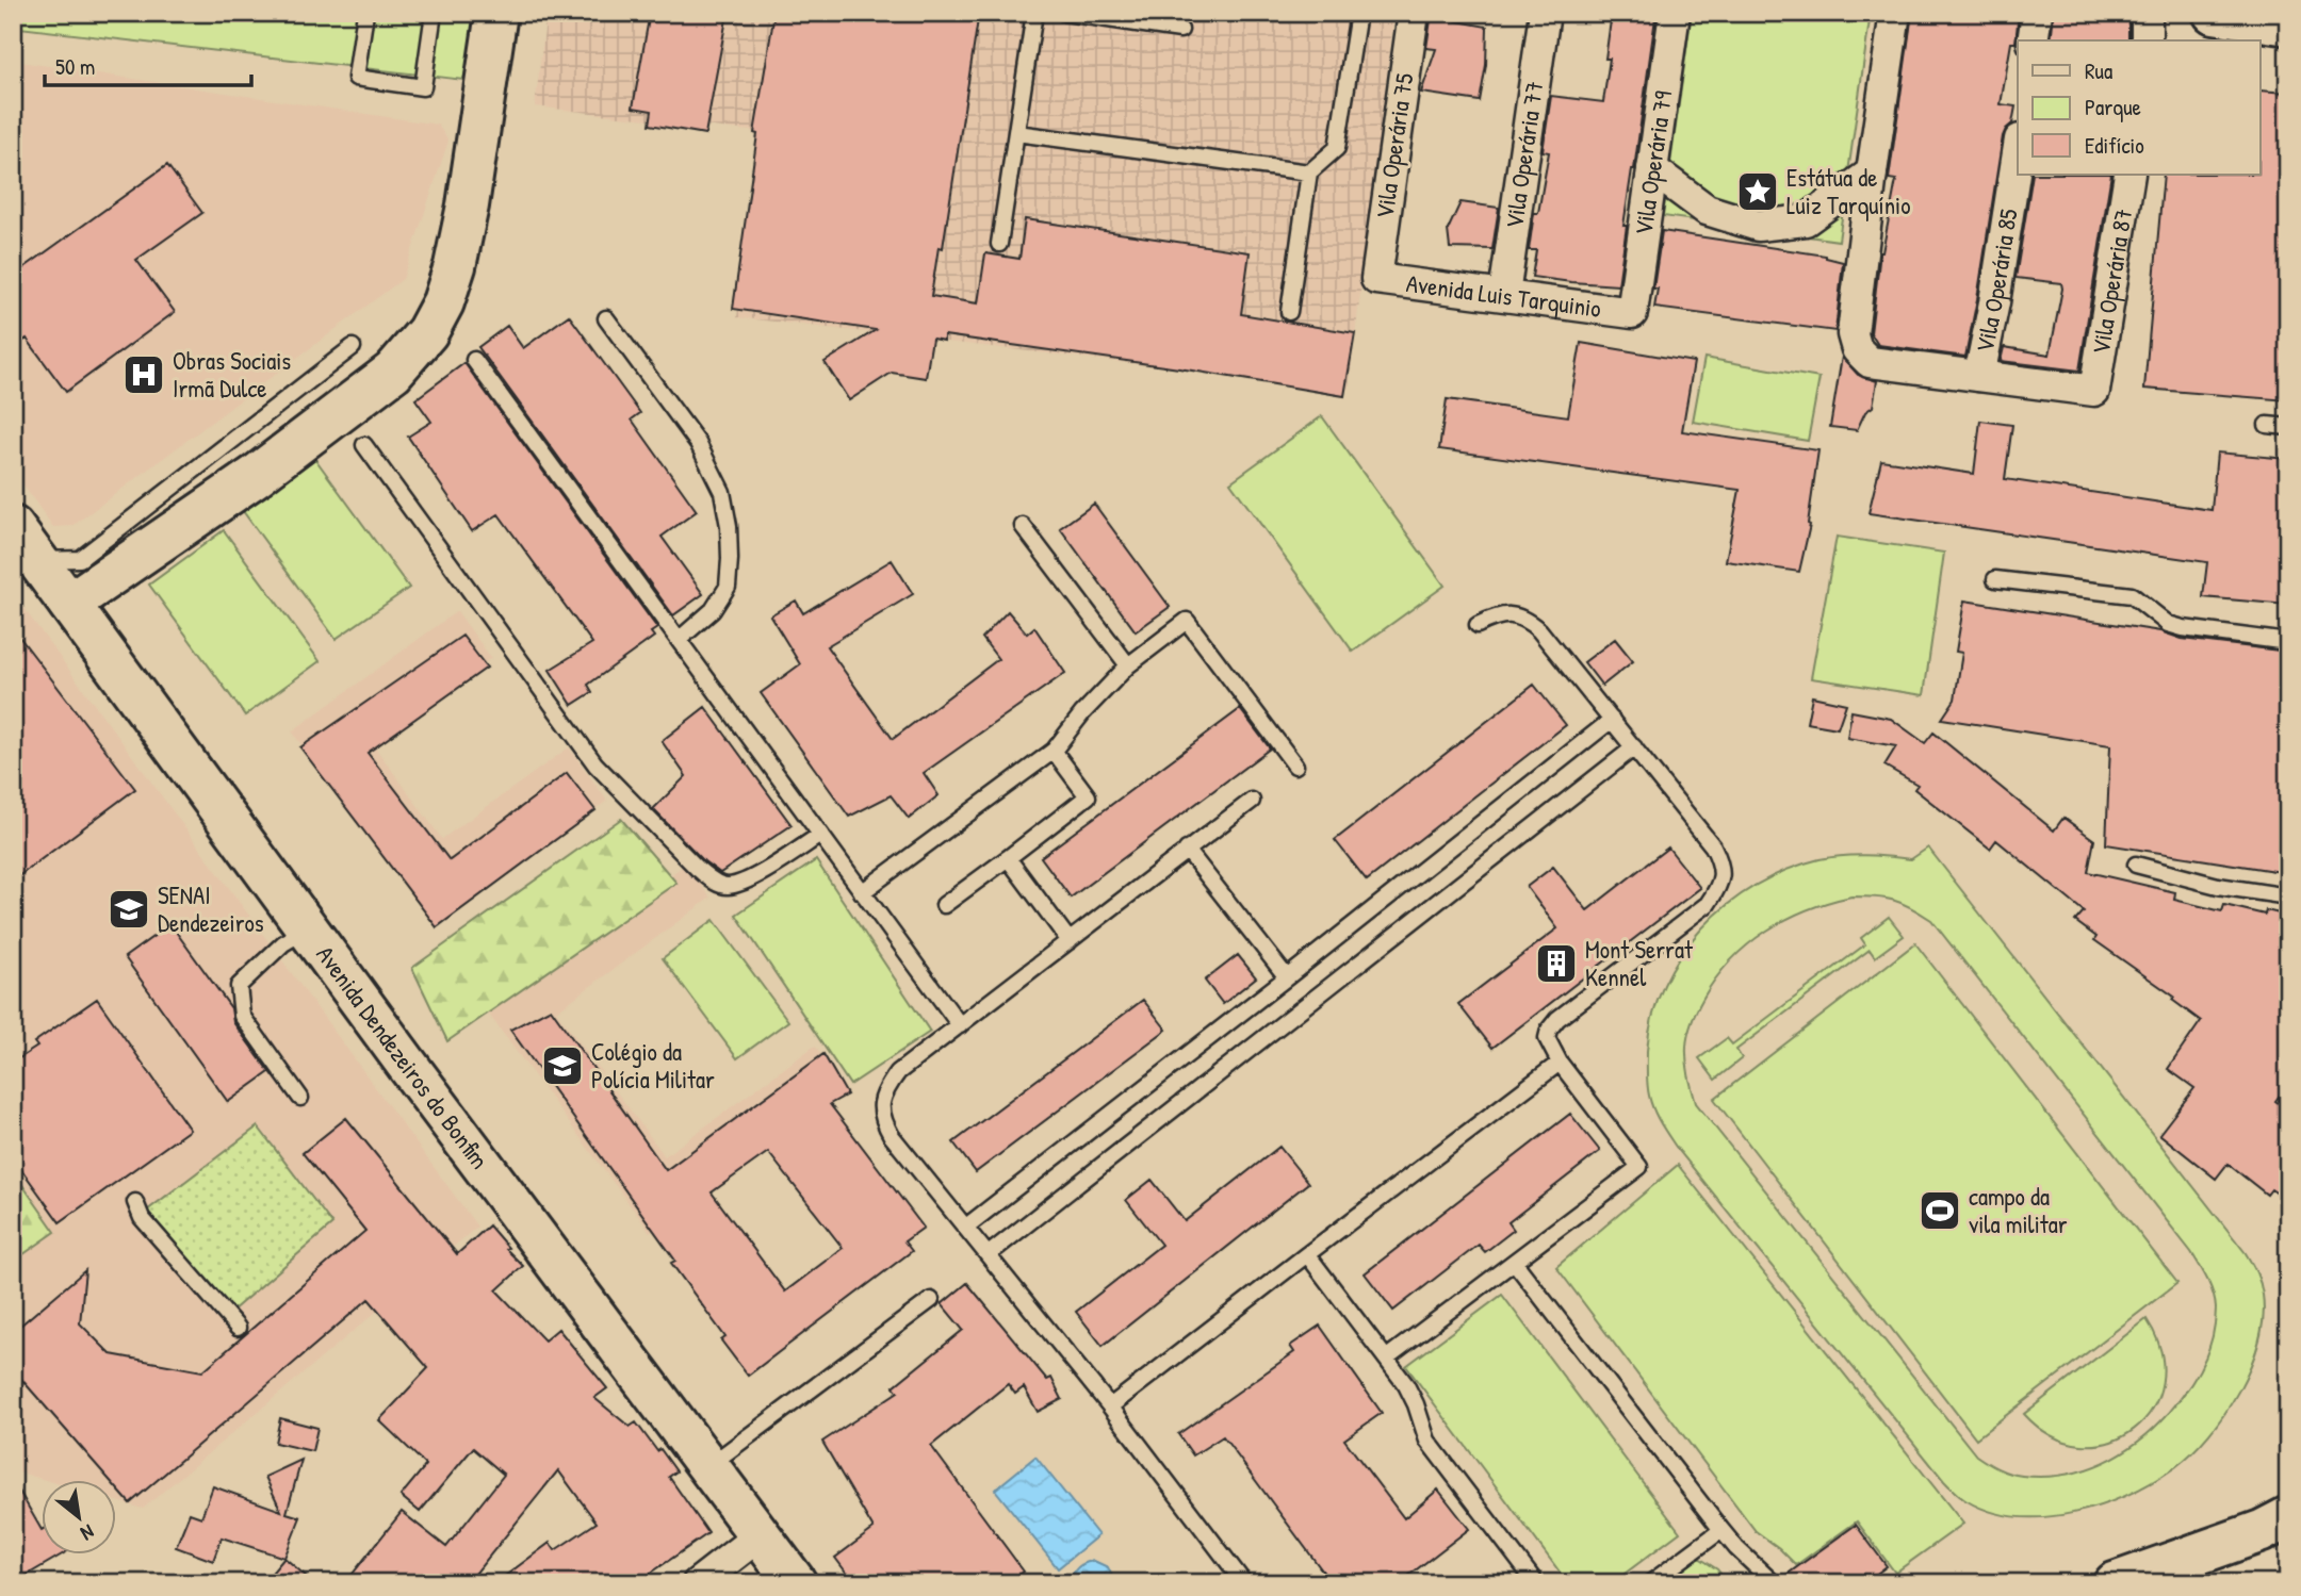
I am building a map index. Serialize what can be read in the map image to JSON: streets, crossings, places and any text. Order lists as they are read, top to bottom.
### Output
{
  "streets": {
    "main road": ["Avenida Dendezeiros do Bonfim"],
    "street": [
      "Vila Operária 75",
      "Vila Operária 77",
      "Vila Operária 79",
      "Vila Operária 85",
      "Vila Operária 87",
      "Avenida Luis Tarquinio"
    ]
  },
  "crossings": [
    ["Vila Operária 75", "Avenida Luis Tarquinio"],
    ["Vila Operária 77", "Avenida Luis Tarquinio"],
    ["Vila Operária 79", "Avenida Luis Tarquinio"],
    ["Vila Operária 85", "Vila Operária 87"]
  ],
  "places": {
    "place": ["Estátua de Luiz Tarquínio"],
    "hospital": ["Obras Sociais Irmã Dulce"],
    "school or university": ["SENAI Dendezeiros", "Colégio da Polícia Militar"],
    "building": ["Mont Serrat Kennel"],
    "sports": ["campo da vila militar"]
  },
  "legend": ["Rua", "Parque", "Edifício"],
  "scale_bar": "50 m",
  "north": "bottom right"
}
